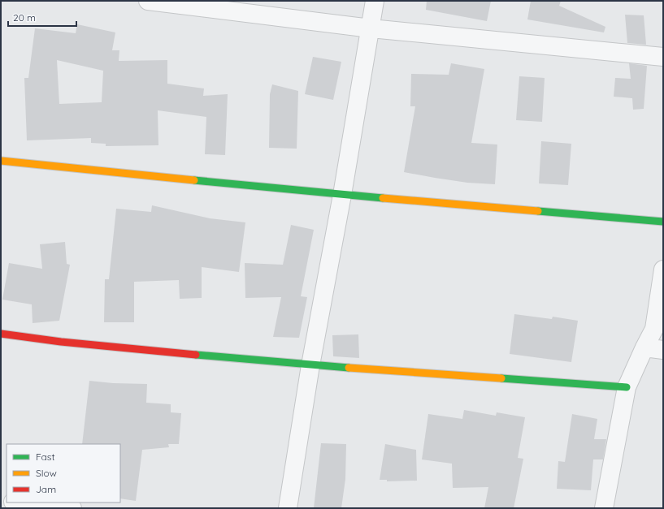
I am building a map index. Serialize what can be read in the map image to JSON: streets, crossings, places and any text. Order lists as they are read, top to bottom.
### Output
{
  "legend": ["Fast", "Slow", "Jam"],
  "scale_bar": "20 m"
}
